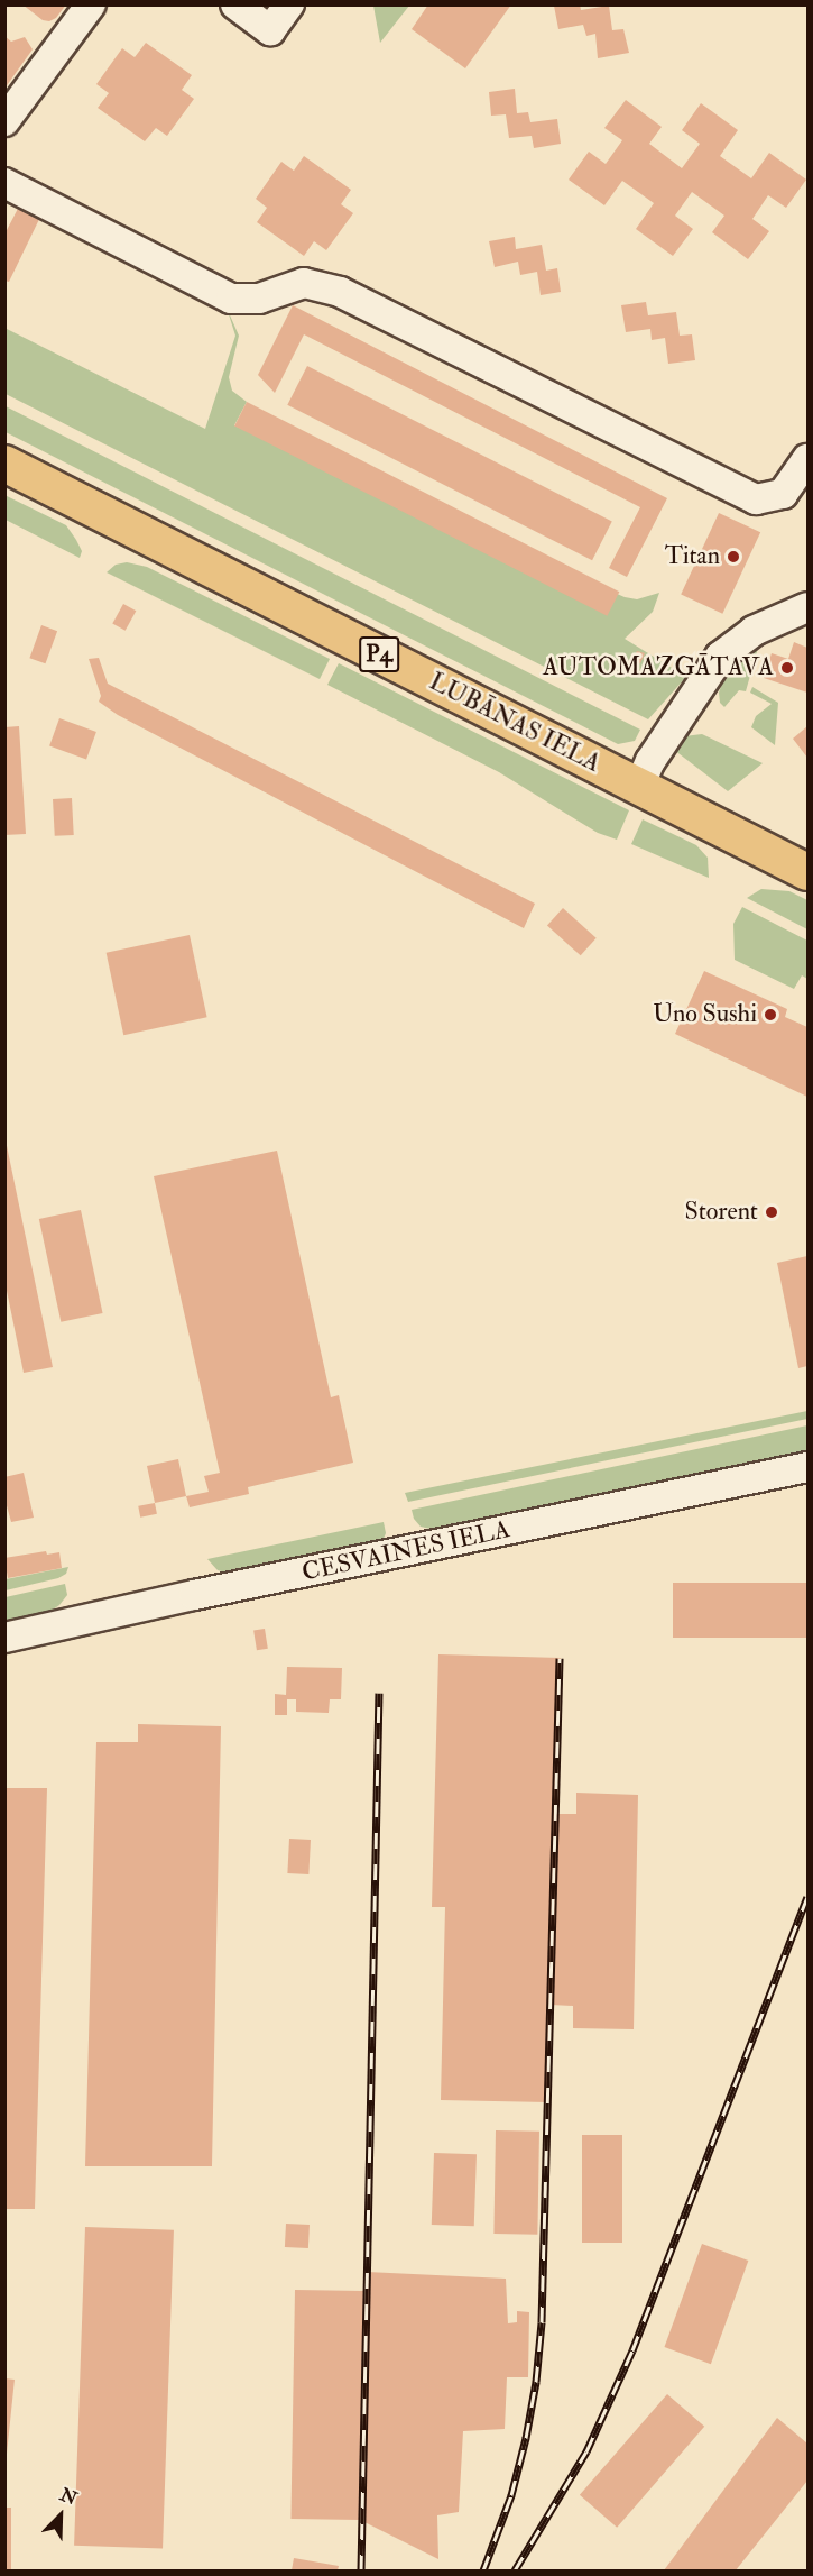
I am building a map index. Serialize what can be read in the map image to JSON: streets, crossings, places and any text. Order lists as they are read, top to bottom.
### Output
{
  "streets": {
    "main road": ["P4", "LUBĀNAS IELA"],
    "street": ["CESVAINES IELA"]
  },
  "places": [
    "Titan",
    "AUTOMAZGĀTAVA",
    "Uno Sushi",
    "Storent"
  ],
  "north": "top right"
}
